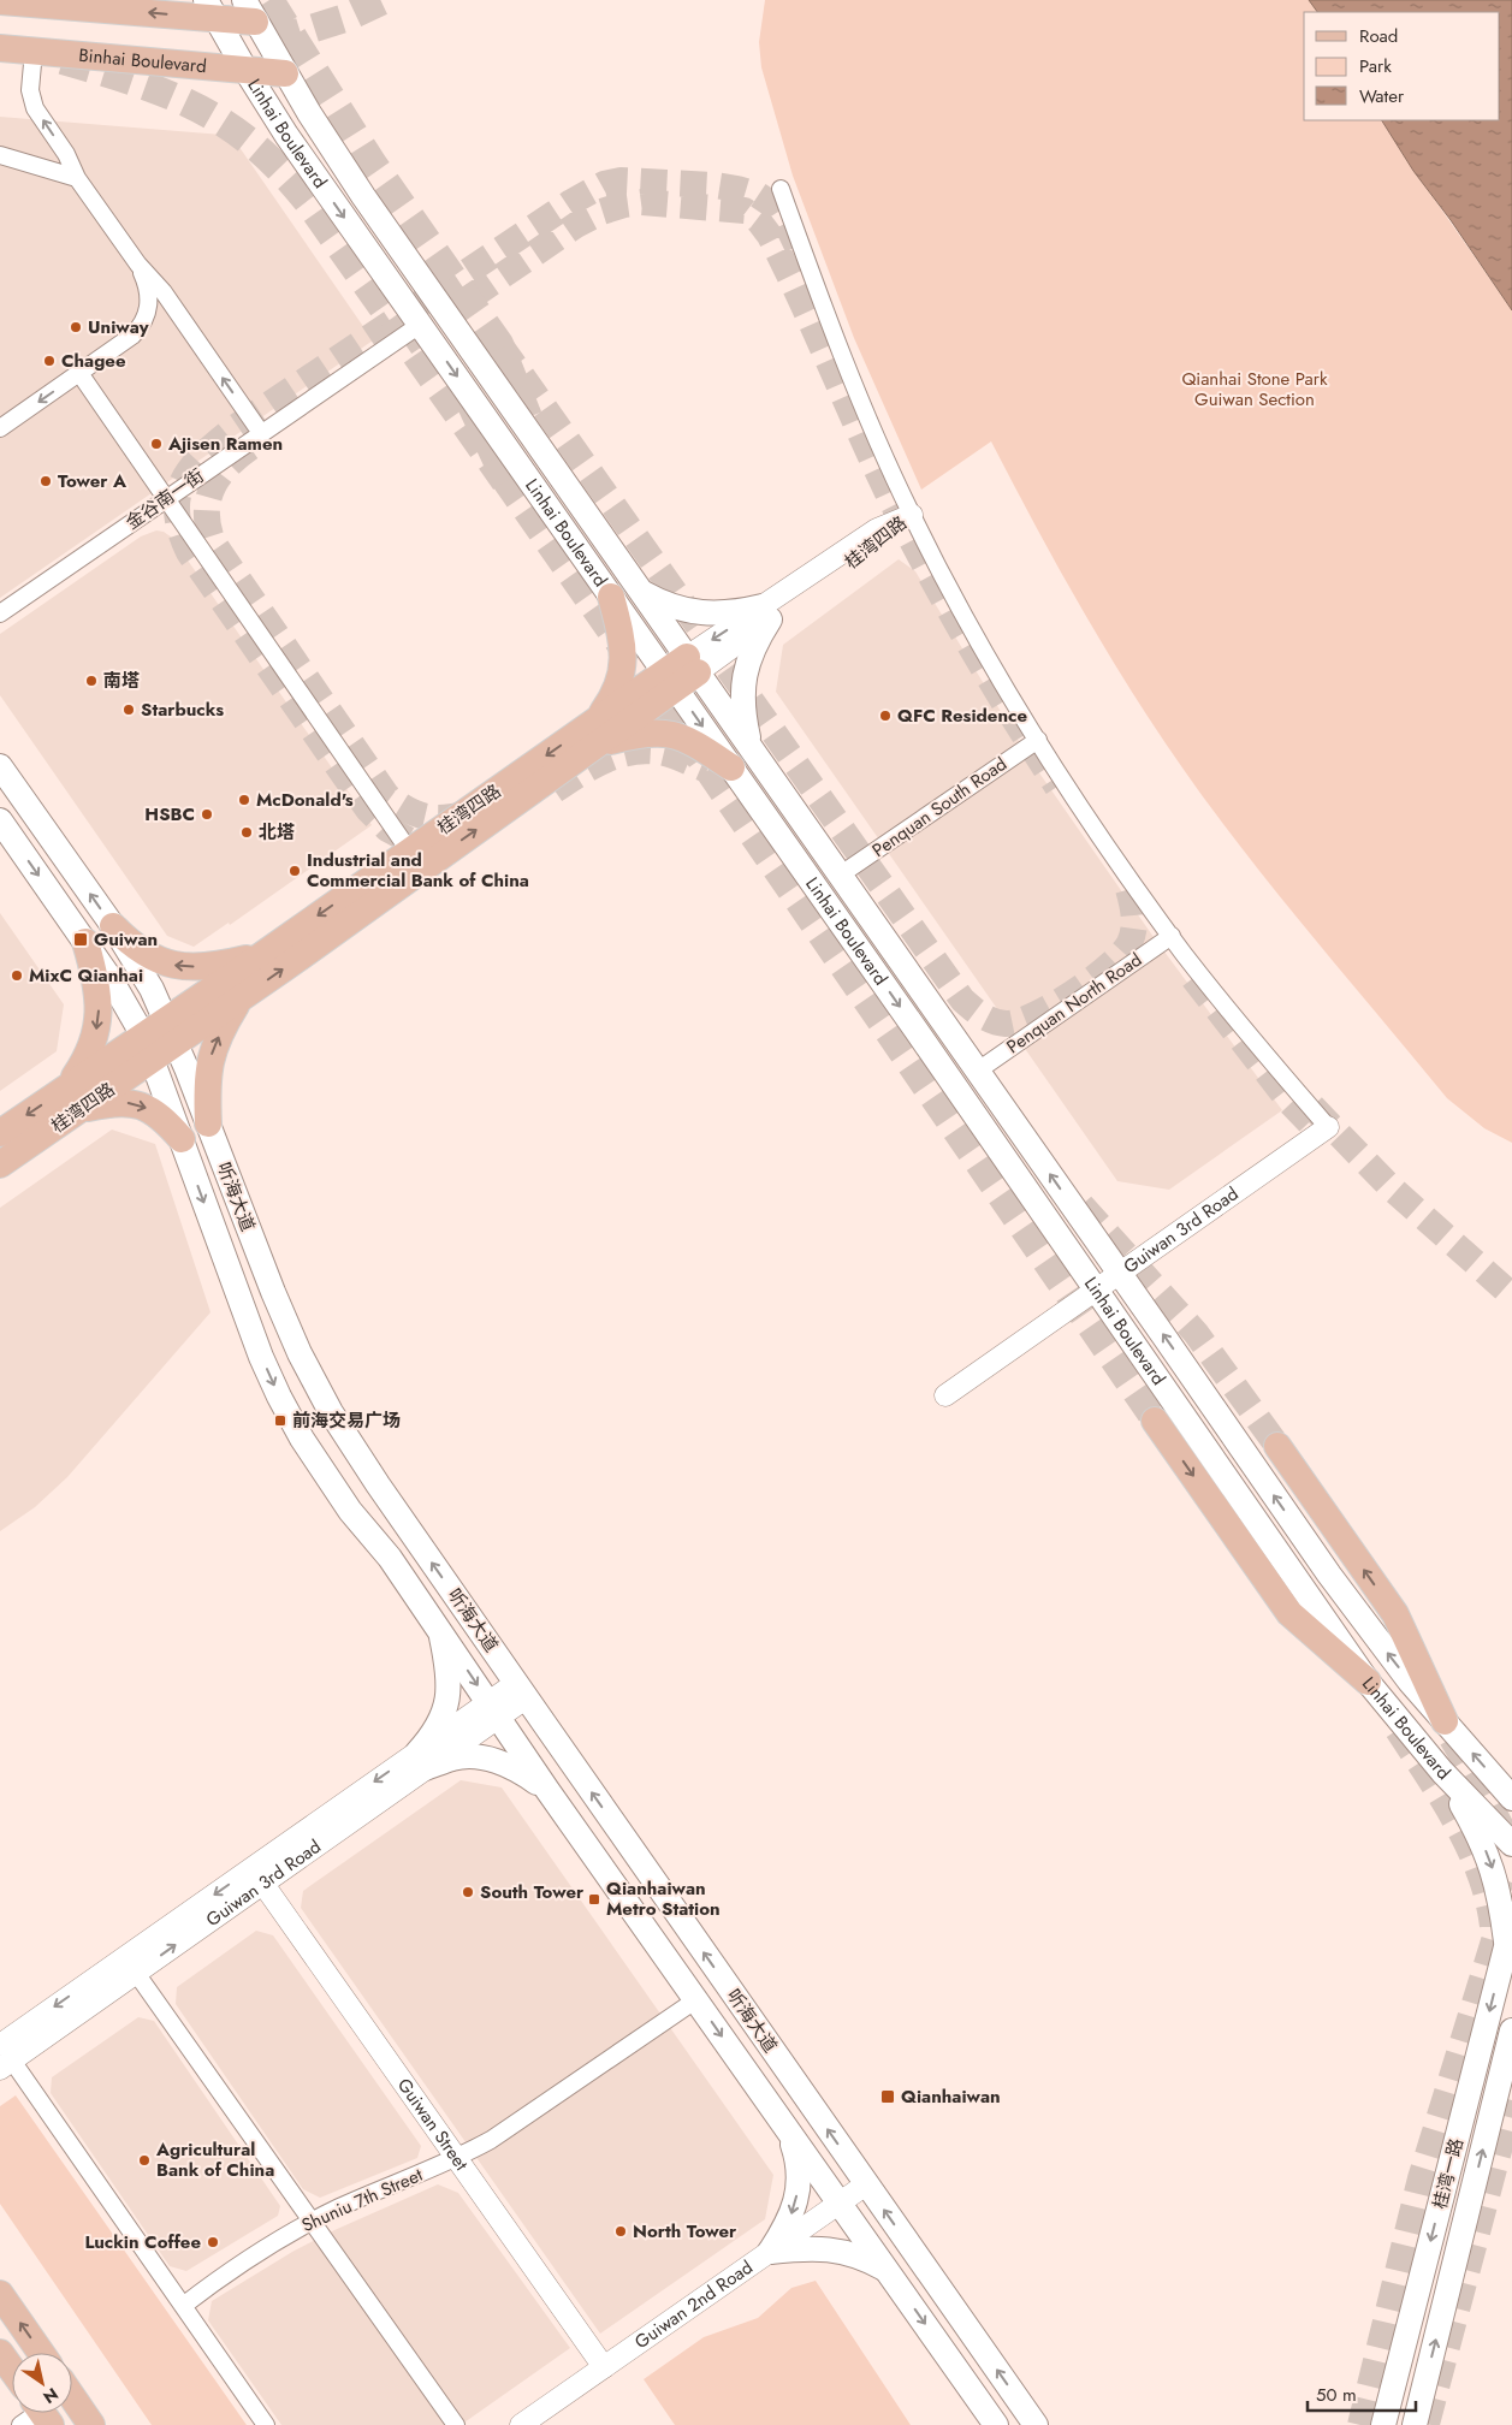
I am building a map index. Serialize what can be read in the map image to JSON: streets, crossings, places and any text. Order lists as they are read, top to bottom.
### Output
{
  "streets": {
    "main road": [
      "Binhai Boulevard",
      "Linhai Boulevard",
      "桂湾四路",
      "听海大道",
      "桂湾一路"
    ],
    "street": [
      "金谷南一街",
      "Penquan South Road",
      "Penquan North Road",
      "Guiwan 3rd Road",
      "Guiwan Street",
      "Shuniu 7th Street",
      "Guiwan 2nd Road"
    ]
  },
  "crossings": [
    ["Binhai Boulevard", "Linhai Boulevard"],
    ["Linhai Boulevard", "金谷南一街"],
    ["Linhai Boulevard", "桂湾四路"],
    ["Linhai Boulevard", "Penquan South Road"],
    ["Linhai Boulevard", "Penquan North Road"],
    ["Linhai Boulevard", "Guiwan 3rd Road"],
    ["桂湾四路", "听海大道"],
    ["听海大道", "Guiwan 3rd Road"],
    ["听海大道", "Shuniu 7th Street"],
    ["听海大道", "Guiwan 2nd Road"],
    ["Guiwan 3rd Road", "Guiwan Street"],
    ["Guiwan Street", "Shuniu 7th Street"],
    ["Guiwan Street", "Guiwan 2nd Road"]
  ],
  "parks": ["Qianhai Stone Park Guiwan Section"],
  "places": {
    "other": [
      "Uniway",
      "Chagee",
      "Ajisen Ramen",
      "Tower A",
      "南塔",
      "Starbucks",
      "QFC Residence",
      "McDonald's",
      "HSBC",
      "北塔",
      "Industrial and Commercial Bank of China",
      "MixC Qianhai",
      "South Tower",
      "Agricultural Bank of China",
      "North Tower",
      "Luckin Coffee"
    ],
    "transit": [
      "Guiwan",
      "前海交易广场",
      "Qianhaiwan Metro Station",
      "Qianhaiwan"
    ]
  },
  "legend": ["Road", "Park", "Water"],
  "scale_bar": "50 m",
  "north": "bottom right"
}
